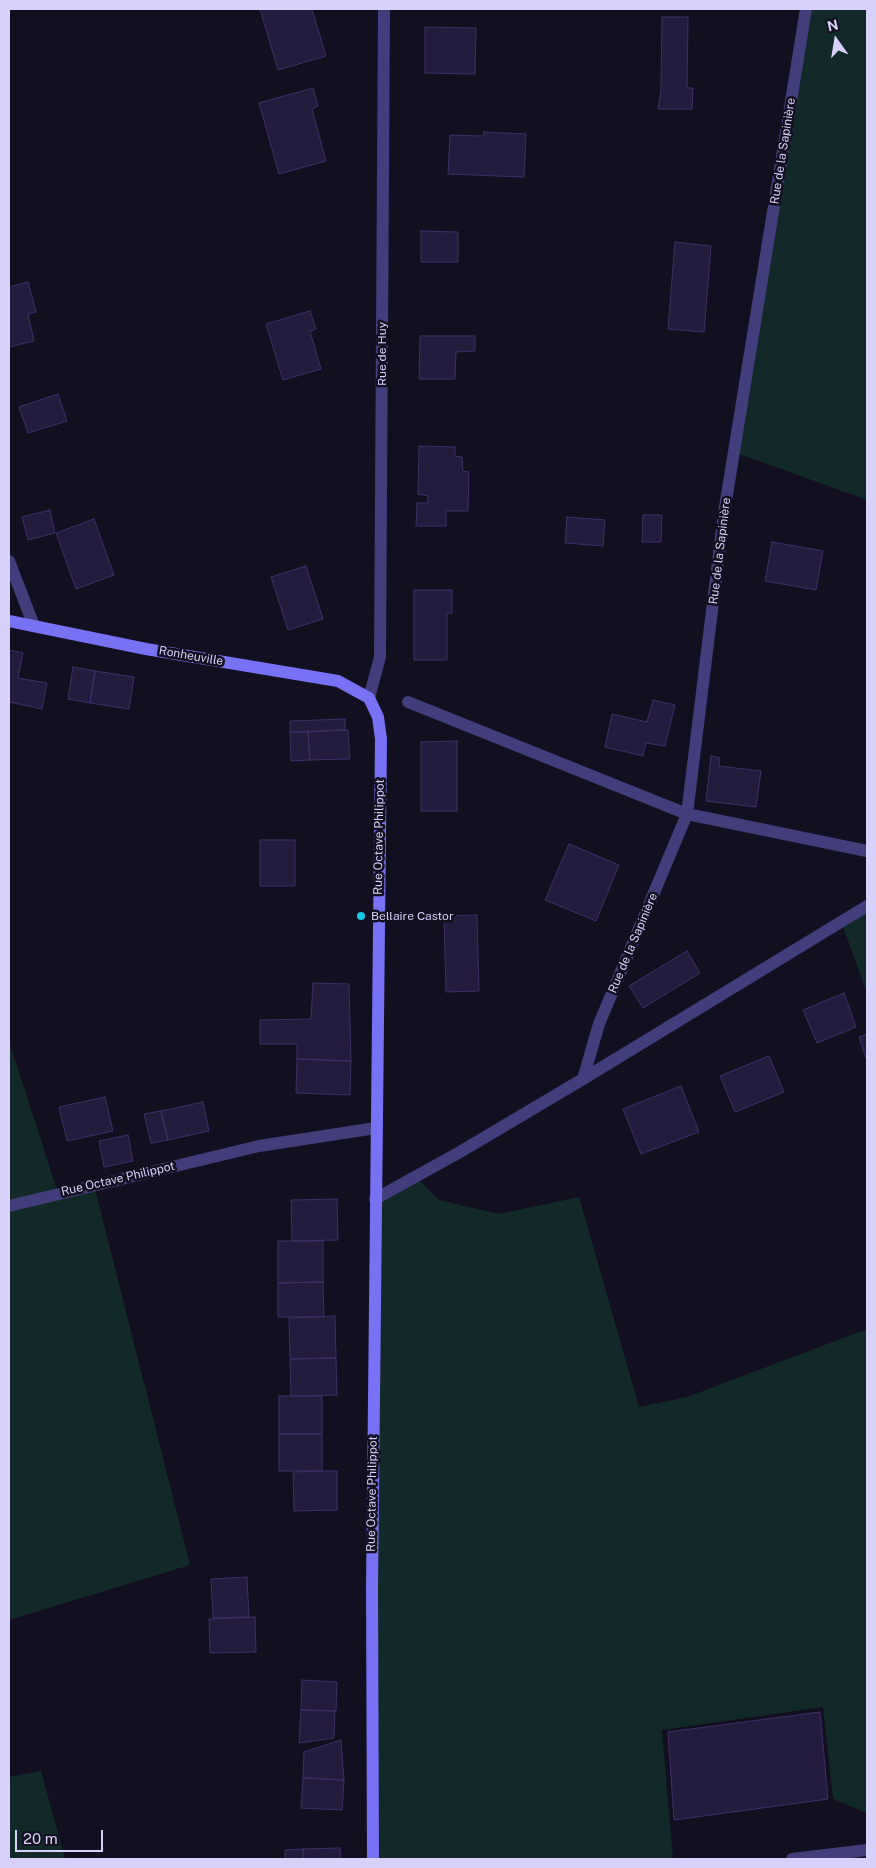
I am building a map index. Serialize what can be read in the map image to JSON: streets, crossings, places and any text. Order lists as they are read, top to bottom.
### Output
{
  "streets": {
    "street": [
      "Rue de la Sapinière",
      "Rue de Huy",
      "Ronheuville",
      "Rue Octave Philippot"
    ]
  },
  "crossings": [
    ["Rue de Huy", "Ronheuville"],
    ["Rue de Huy", "Rue Octave Philippot"],
    ["Ronheuville", "Rue Octave Philippot"]
  ],
  "places": ["Bellaire Castor"],
  "scale_bar": "20 m",
  "north": "top"
}
